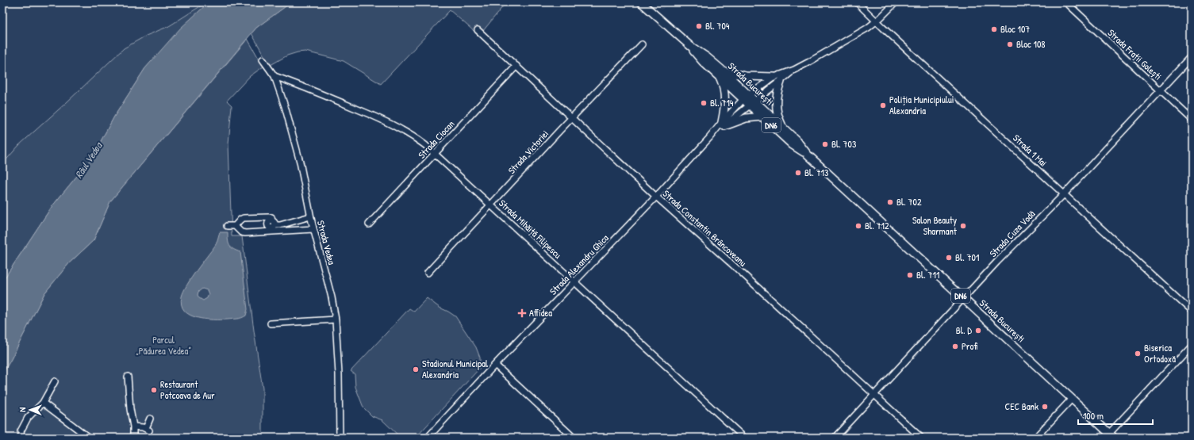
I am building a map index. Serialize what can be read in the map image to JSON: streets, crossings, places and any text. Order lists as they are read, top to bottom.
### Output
{
  "streets": {
    "main road": ["Strada București", "DN6"],
    "street": [
      "Strada Frații Golești",
      "Strada Ciocan",
      "Strada 1 Mai",
      "Strada Victoriei",
      "Strada Constantin Brâncoveanu",
      "Strada Mihăiță Filipescu",
      "Strada Cuza Vodă",
      "Strada Vedea",
      "Strada Alexandru Ghica"
    ]
  },
  "crossings": [
    ["Strada Frații Golești", "Strada Cuza Vodă"],
    ["Strada București", "Strada Cuza Vodă"],
    ["Strada București", "Strada Alexandru Ghica"],
    ["Strada Ciocan", "Strada Constantin Brâncoveanu"],
    ["Strada Ciocan", "Strada Mihăiță Filipescu"],
    ["Strada 1 Mai", "Strada Cuza Vodă"],
    ["Strada 1 Mai", "Strada Alexandru Ghica"],
    ["Strada Victoriei", "Strada Constantin Brâncoveanu"],
    ["Strada Victoriei", "Strada Mihăiță Filipescu"],
    ["Strada Constantin Brâncoveanu", "Strada Cuza Vodă"],
    ["Strada Constantin Brâncoveanu", "Strada Alexandru Ghica"],
    ["Strada Mihăiță Filipescu", "Strada Vedea"],
    ["Strada Mihăiță Filipescu", "Strada Alexandru Ghica"]
  ],
  "water": ["Râul Vedea"],
  "parks": ["Parcul „Pădurea Vedea”"],
  "places": {
    "other": [
      "Bl. 704",
      "Bloc 107",
      "Bloc 108",
      "Bl. 714",
      "Poliția Municipiului Alexandria",
      "Bl. 703",
      "Bl. 713",
      "Bl. 702",
      "Bl. 712",
      "Salon Beauty Sharmant",
      "Bl. 701",
      "Bl. 711",
      "Bl. D",
      "Profi",
      "Biserica Ortodoxă",
      "Stadionul Municipal Alexandria",
      "Restaurant Potcoava de Aur",
      "CEC Bank"
    ],
    "health": ["Affidea"]
  },
  "scale_bar": "100 m",
  "north": "left"
}
